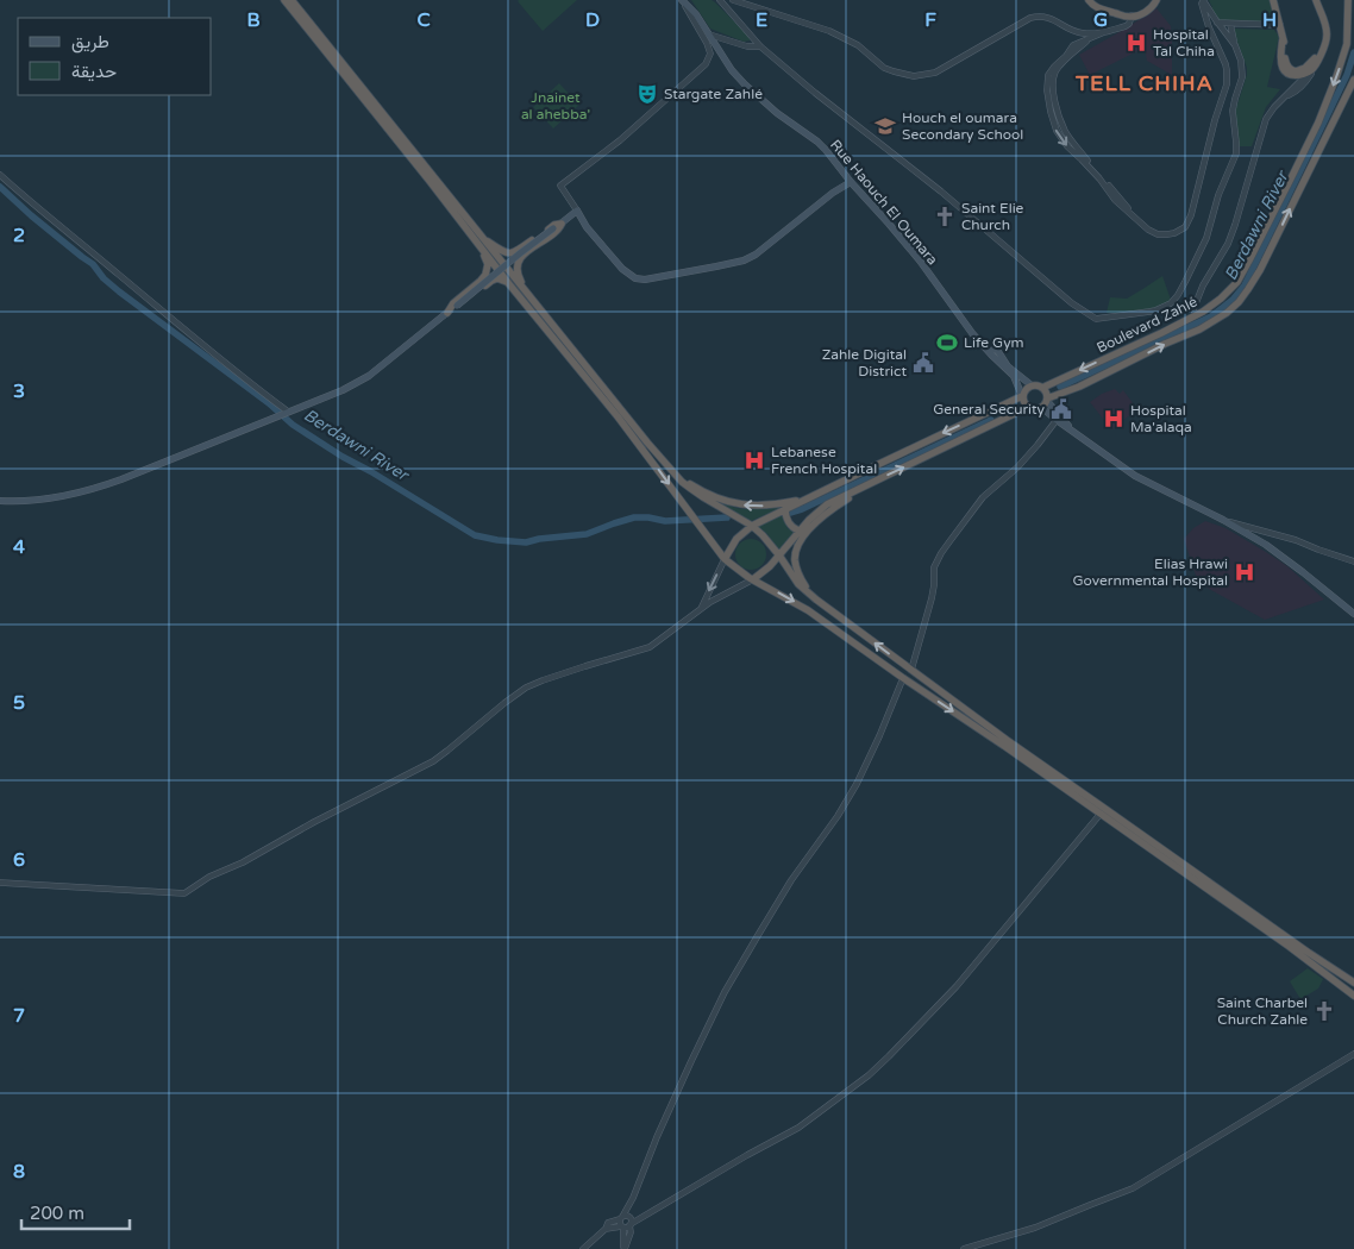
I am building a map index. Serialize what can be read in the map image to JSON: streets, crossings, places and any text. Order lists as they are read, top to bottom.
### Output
{
  "streets": {
    "highway": ["Boulevard Zahlé"],
    "main road": ["Rue Haouch El Oumara"]
  },
  "crossings": [
    ["Rue Haouch El Oumara", "Boulevard Zahlé"]
  ],
  "districts": ["TELL CHIHA"],
  "water": ["Berdawni River"],
  "parks": ["Jnainet al ahebba'"],
  "places": {
    "hospital": [
      "Hospital Tal Chiha",
      "Hospital Ma'alaqa",
      "Lebanese French Hospital",
      "Elias Hrawi Governmental Hospital"
    ],
    "theatre": ["Stargate Zahlé"],
    "school or university": ["Houch el oumara Secondary School"],
    "church": ["Saint Elie Church", "Saint Charbel Church Zahle"],
    "sports": ["Life Gym"],
    "public building": ["Zahle Digital District", "General Security"]
  },
  "legend": ["طريق", "حديقة"],
  "scale_bar": "200 m",
  "grid": {
    "columns": [
      "B",
      "C",
      "D",
      "E",
      "F",
      "G",
      "H"
    ],
    "rows": [
      "2",
      "3",
      "4",
      "5",
      "6",
      "7",
      "8"
    ]
  }
}
